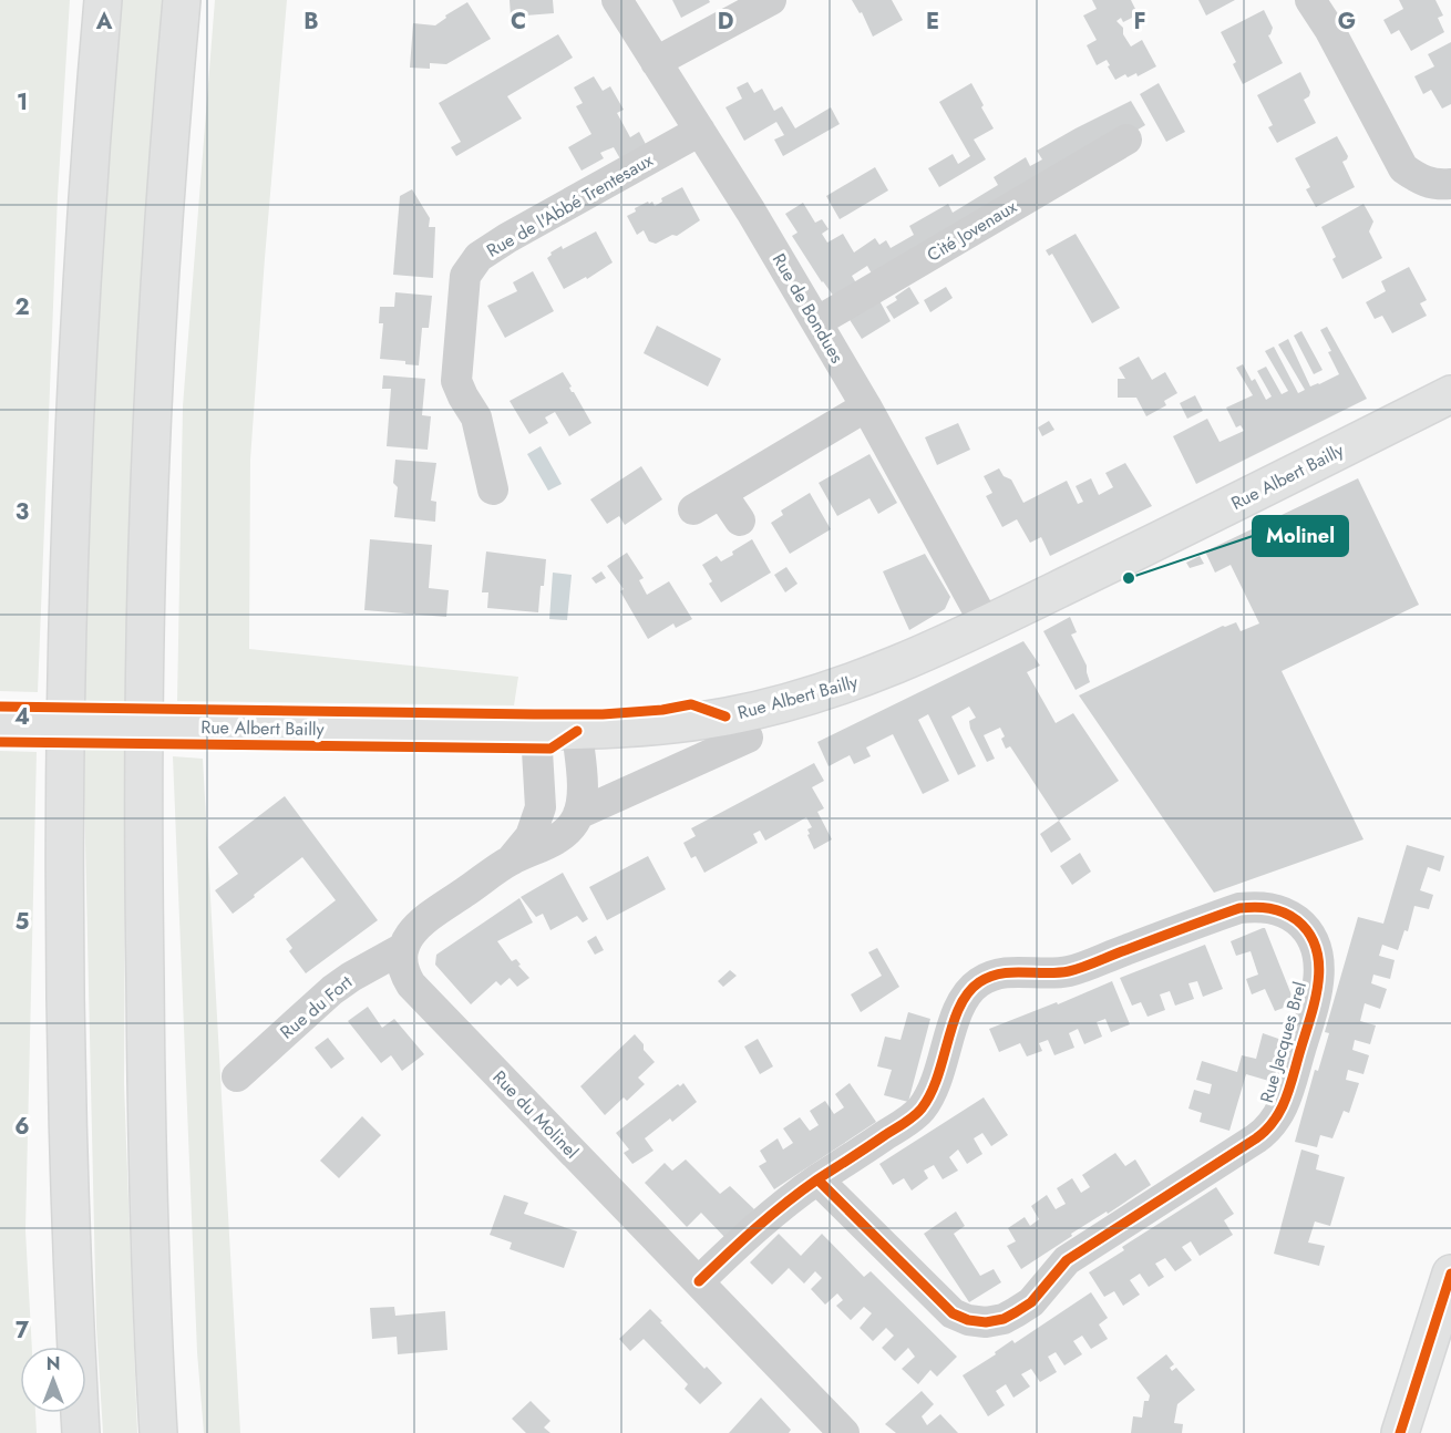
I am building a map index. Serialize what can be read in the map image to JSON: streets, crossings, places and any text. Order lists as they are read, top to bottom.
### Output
{
  "streets": {
    "main road": ["Rue Albert Bailly"],
    "street": [
      "Rue de l'Abbé Trentesaux",
      "Cité Jovenaux",
      "Rue de Bondues",
      "Rue du Fort",
      "Rue Jacques Brel",
      "Rue du Molinel"
    ]
  },
  "crossings": [
    ["Rue de l'Abbé Trentesaux", "Rue de Bondues"],
    ["Cité Jovenaux", "Rue de Bondues"],
    ["Rue de Bondues", "Rue Albert Bailly"],
    ["Rue du Fort", "Rue du Molinel"],
    ["Rue Jacques Brel", "Rue du Molinel"]
  ],
  "places": ["Molinel"],
  "north": "top",
  "grid": {
    "columns": [
      "A",
      "B",
      "C",
      "D",
      "E",
      "F",
      "G"
    ],
    "rows": [
      "1",
      "2",
      "3",
      "4",
      "5",
      "6",
      "7"
    ]
  }
}
